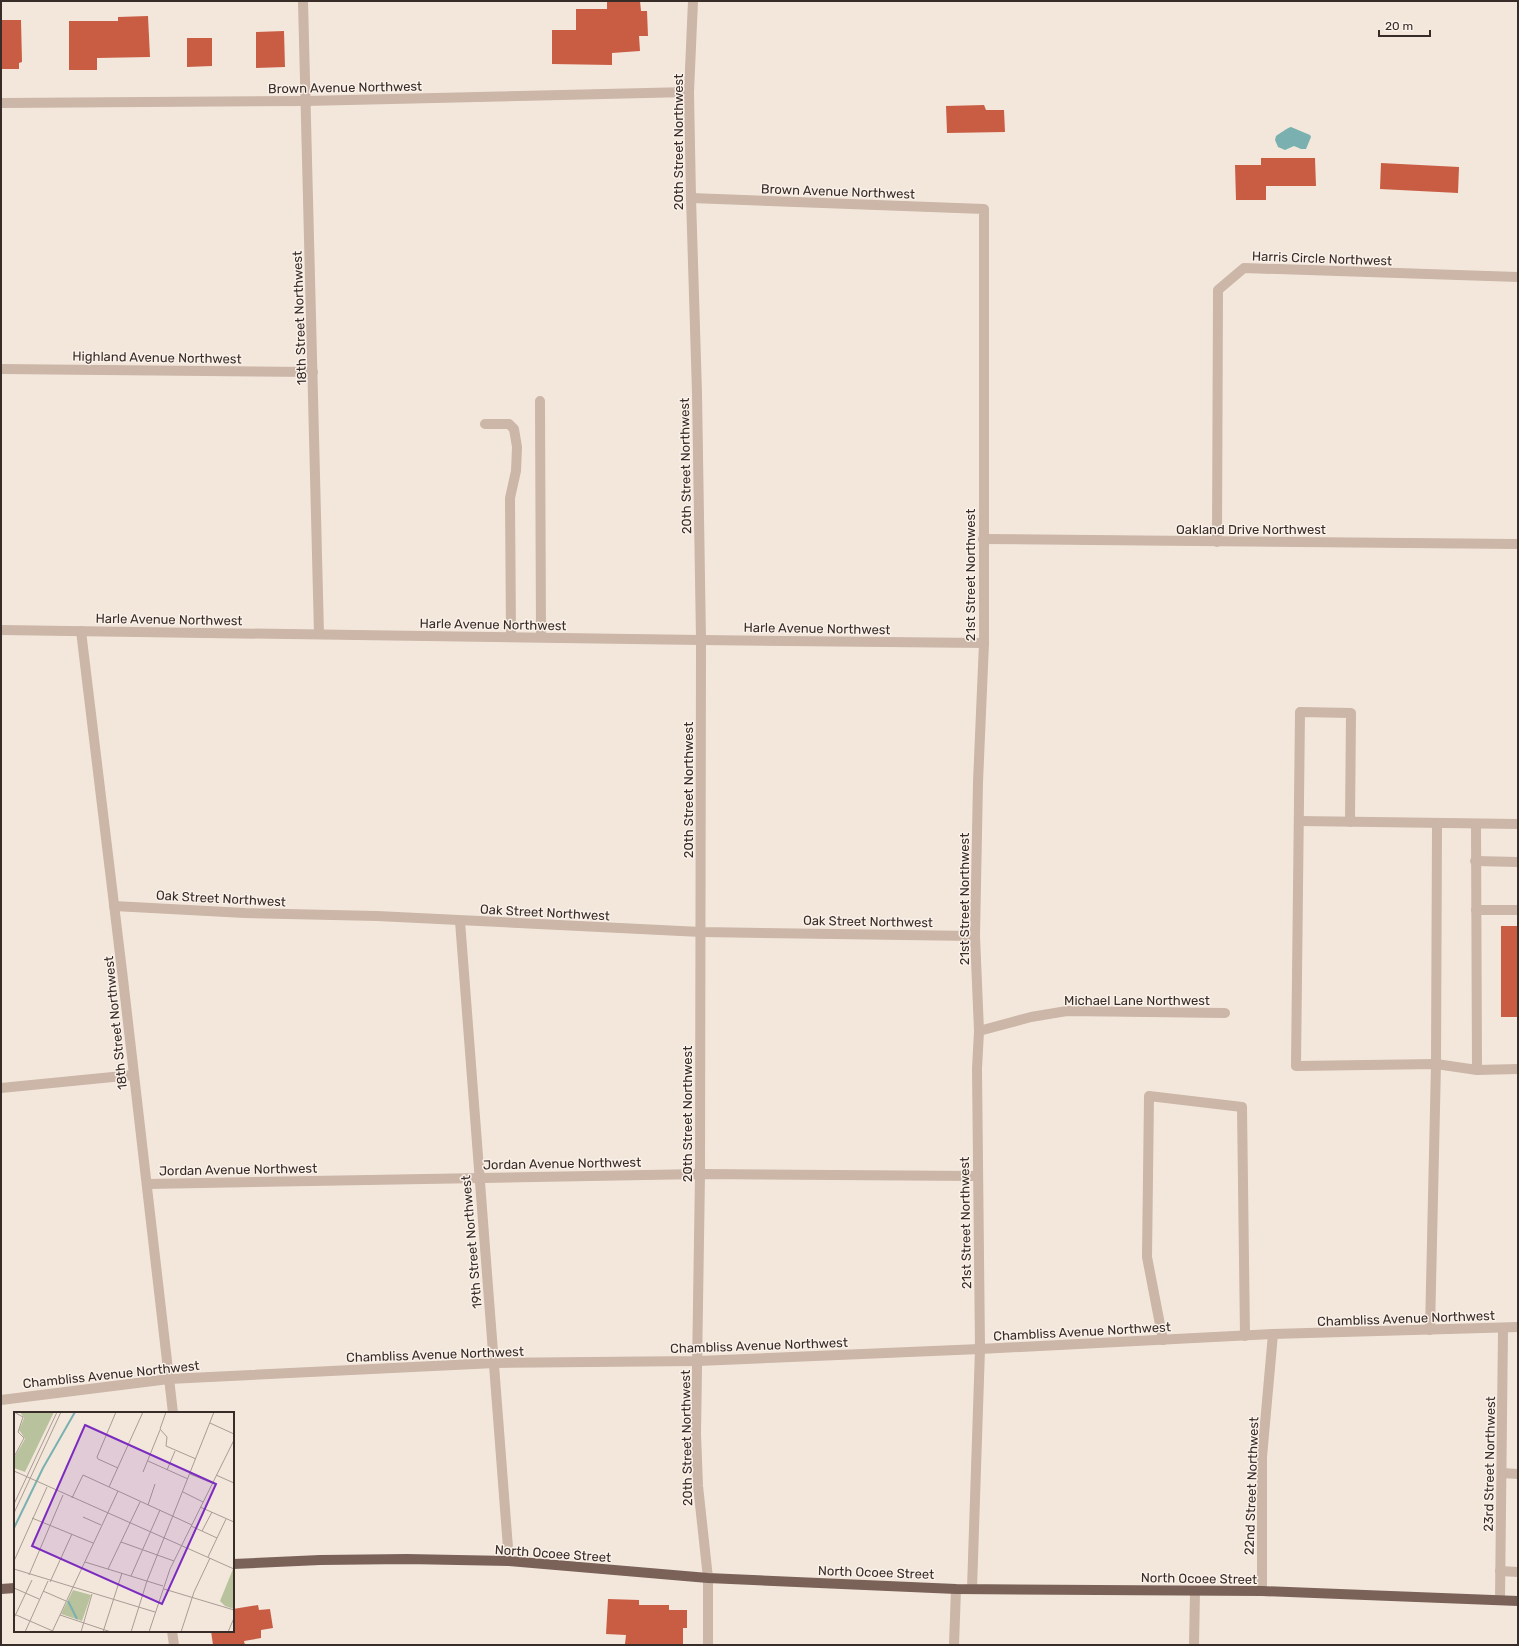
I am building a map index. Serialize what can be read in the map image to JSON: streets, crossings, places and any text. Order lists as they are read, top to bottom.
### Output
{
  "streets": {
    "main road": ["North Ocoee Street"],
    "street": [
      "Brown Avenue Northwest",
      "20th Street Northwest",
      "Harris Circle Northwest",
      "18th Street Northwest",
      "Highland Avenue Northwest",
      "Oakland Drive Northwest",
      "21st Street Northwest",
      "Harle Avenue Northwest",
      "Oak Street Northwest",
      "Michael Lane Northwest",
      "Jordan Avenue Northwest",
      "19th Street Northwest",
      "Chambliss Avenue Northwest",
      "23rd Street Northwest",
      "22nd Street Northwest"
    ]
  },
  "crossings": [
    ["Brown Avenue Northwest", "20th Street Northwest"],
    ["Brown Avenue Northwest", "18th Street Northwest"],
    ["Brown Avenue Northwest", "21st Street Northwest"],
    ["20th Street Northwest", "Harle Avenue Northwest"],
    ["20th Street Northwest", "Oak Street Northwest"],
    ["20th Street Northwest", "Jordan Avenue Northwest"],
    ["20th Street Northwest", "Chambliss Avenue Northwest"],
    ["20th Street Northwest", "North Ocoee Street"],
    ["Harris Circle Northwest", "Oakland Drive Northwest"],
    ["18th Street Northwest", "Highland Avenue Northwest"],
    ["18th Street Northwest", "Harle Avenue Northwest"],
    ["18th Street Northwest", "Oak Street Northwest"],
    ["18th Street Northwest", "Jordan Avenue Northwest"],
    ["18th Street Northwest", "Chambliss Avenue Northwest"],
    ["Oakland Drive Northwest", "21st Street Northwest"],
    ["21st Street Northwest", "Harle Avenue Northwest"],
    ["21st Street Northwest", "Oak Street Northwest"],
    ["21st Street Northwest", "Michael Lane Northwest"],
    ["21st Street Northwest", "Jordan Avenue Northwest"],
    ["21st Street Northwest", "Chambliss Avenue Northwest"],
    ["21st Street Northwest", "North Ocoee Street"],
    ["Oak Street Northwest", "19th Street Northwest"],
    ["Jordan Avenue Northwest", "19th Street Northwest"],
    ["19th Street Northwest", "Chambliss Avenue Northwest"],
    ["19th Street Northwest", "North Ocoee Street"],
    ["Chambliss Avenue Northwest", "23rd Street Northwest"],
    ["Chambliss Avenue Northwest", "22nd Street Northwest"],
    ["23rd Street Northwest", "North Ocoee Street"],
    ["22nd Street Northwest", "North Ocoee Street"]
  ],
  "scale_bar": "20 m"
}
